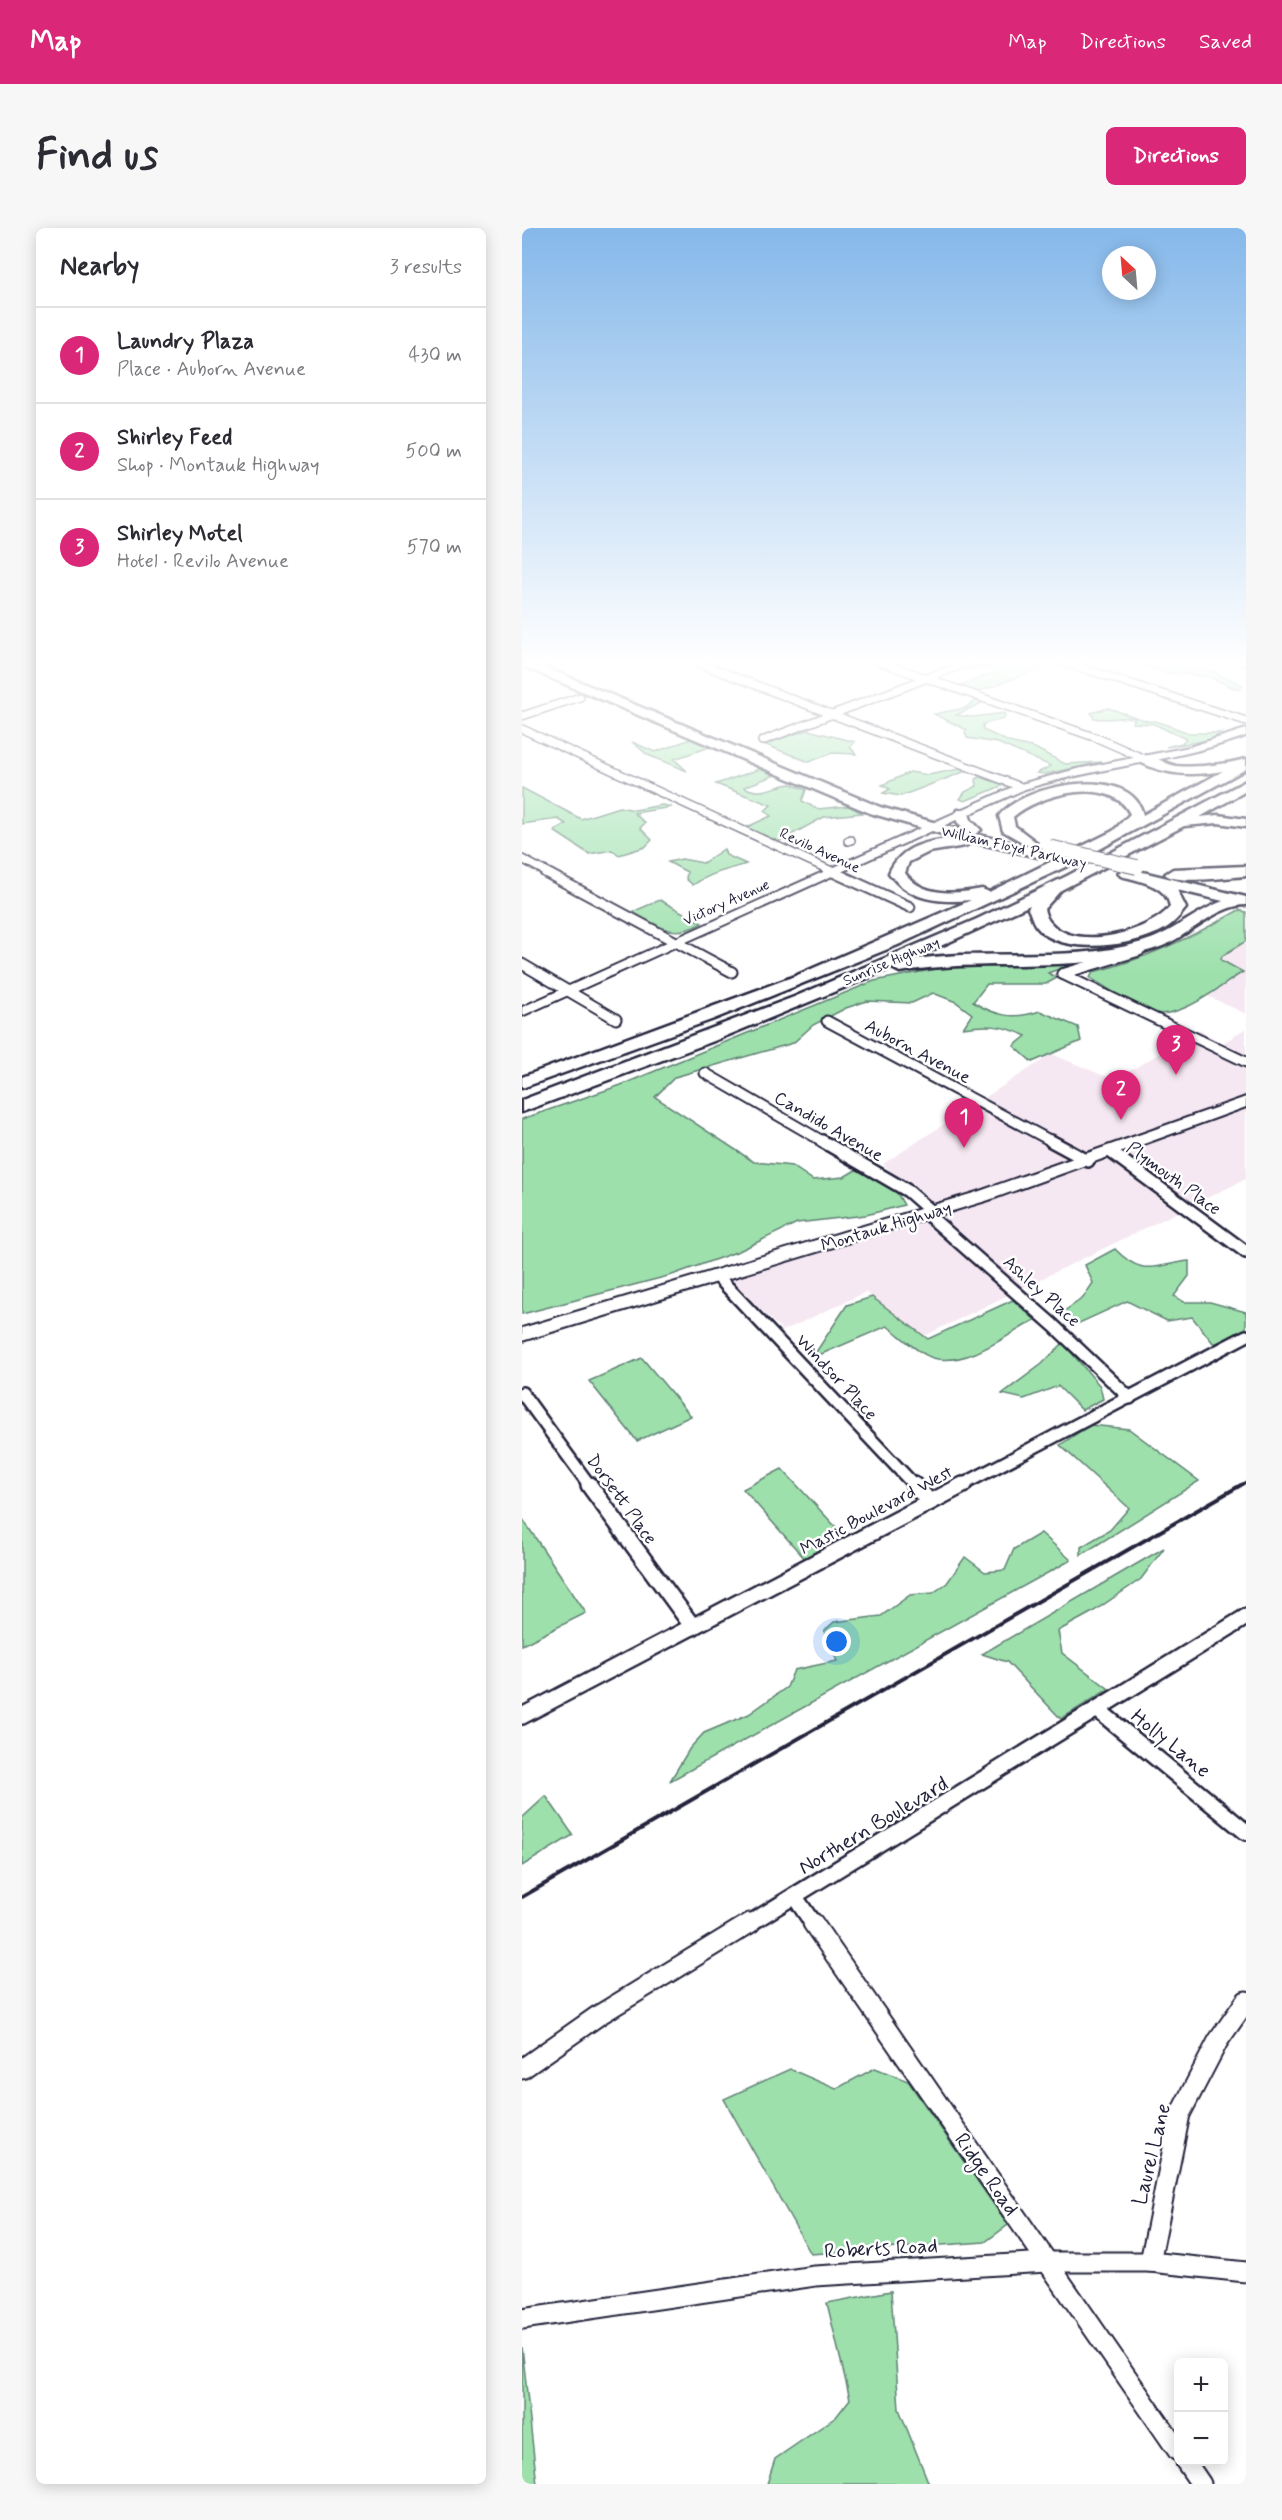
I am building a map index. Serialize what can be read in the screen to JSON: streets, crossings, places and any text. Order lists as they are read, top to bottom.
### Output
{
  "streets": {
    "highway": ["William Floyd Parkway", "Sunrise Highway"],
    "main road": ["Montauk Highway"],
    "street": [
      "Revilo Avenue",
      "Victory Avenue",
      "Auborn Avenue",
      "Candido Avenue",
      "Plymouth Place",
      "Ashley Place",
      "Windsor Place",
      "Dorsett Place",
      "Mastic Boulevard West",
      "Holly Lane",
      "Northern Boulevard",
      "Laurel Lane",
      "Ridge Road",
      "Roberts Road"
    ]
  },
  "crossings": [
    ["William Floyd Parkway", "Victory Avenue"],
    ["Revilo Avenue", "Victory Avenue"],
    ["Auborn Avenue", "Montauk Highway"],
    ["Candido Avenue", "Montauk Highway"],
    ["Candido Avenue", "Ashley Place"],
    ["Plymouth Place", "Montauk Highway"],
    ["Montauk Highway", "Ashley Place"],
    ["Montauk Highway", "Windsor Place"],
    ["Ashley Place", "Mastic Boulevard West"],
    ["Windsor Place", "Mastic Boulevard West"],
    ["Dorsett Place", "Mastic Boulevard West"],
    ["Holly Lane", "Northern Boulevard"],
    ["Northern Boulevard", "Ridge Road"],
    ["Laurel Lane", "Roberts Road"],
    ["Ridge Road", "Roberts Road"]
  ],
  "north": "top left",
  "page": {
    "header": "Map",
    "nav": ["Map", "Directions", "Saved"],
    "buttons": "Directions",
    "title": "Find us",
    "heading": ["Nearby", "3 results"],
    "list": [
      {
        "mark": "1",
        "name": "Laundry Plaza",
        "note": "Place · Auborn Avenue",
        "value": "430 m"
      },
      {
        "mark": "2",
        "name": "Shirley Feed",
        "note": "Shop · Montauk Highway",
        "value": "500 m"
      },
      {
        "mark": "3",
        "name": "Shirley Motel",
        "note": "Hotel · Revilo Avenue",
        "value": "570 m"
      }
    ],
    "pins": ["3", "2", "1"],
    "map_buttons": ["+", "−"]
  }
}
